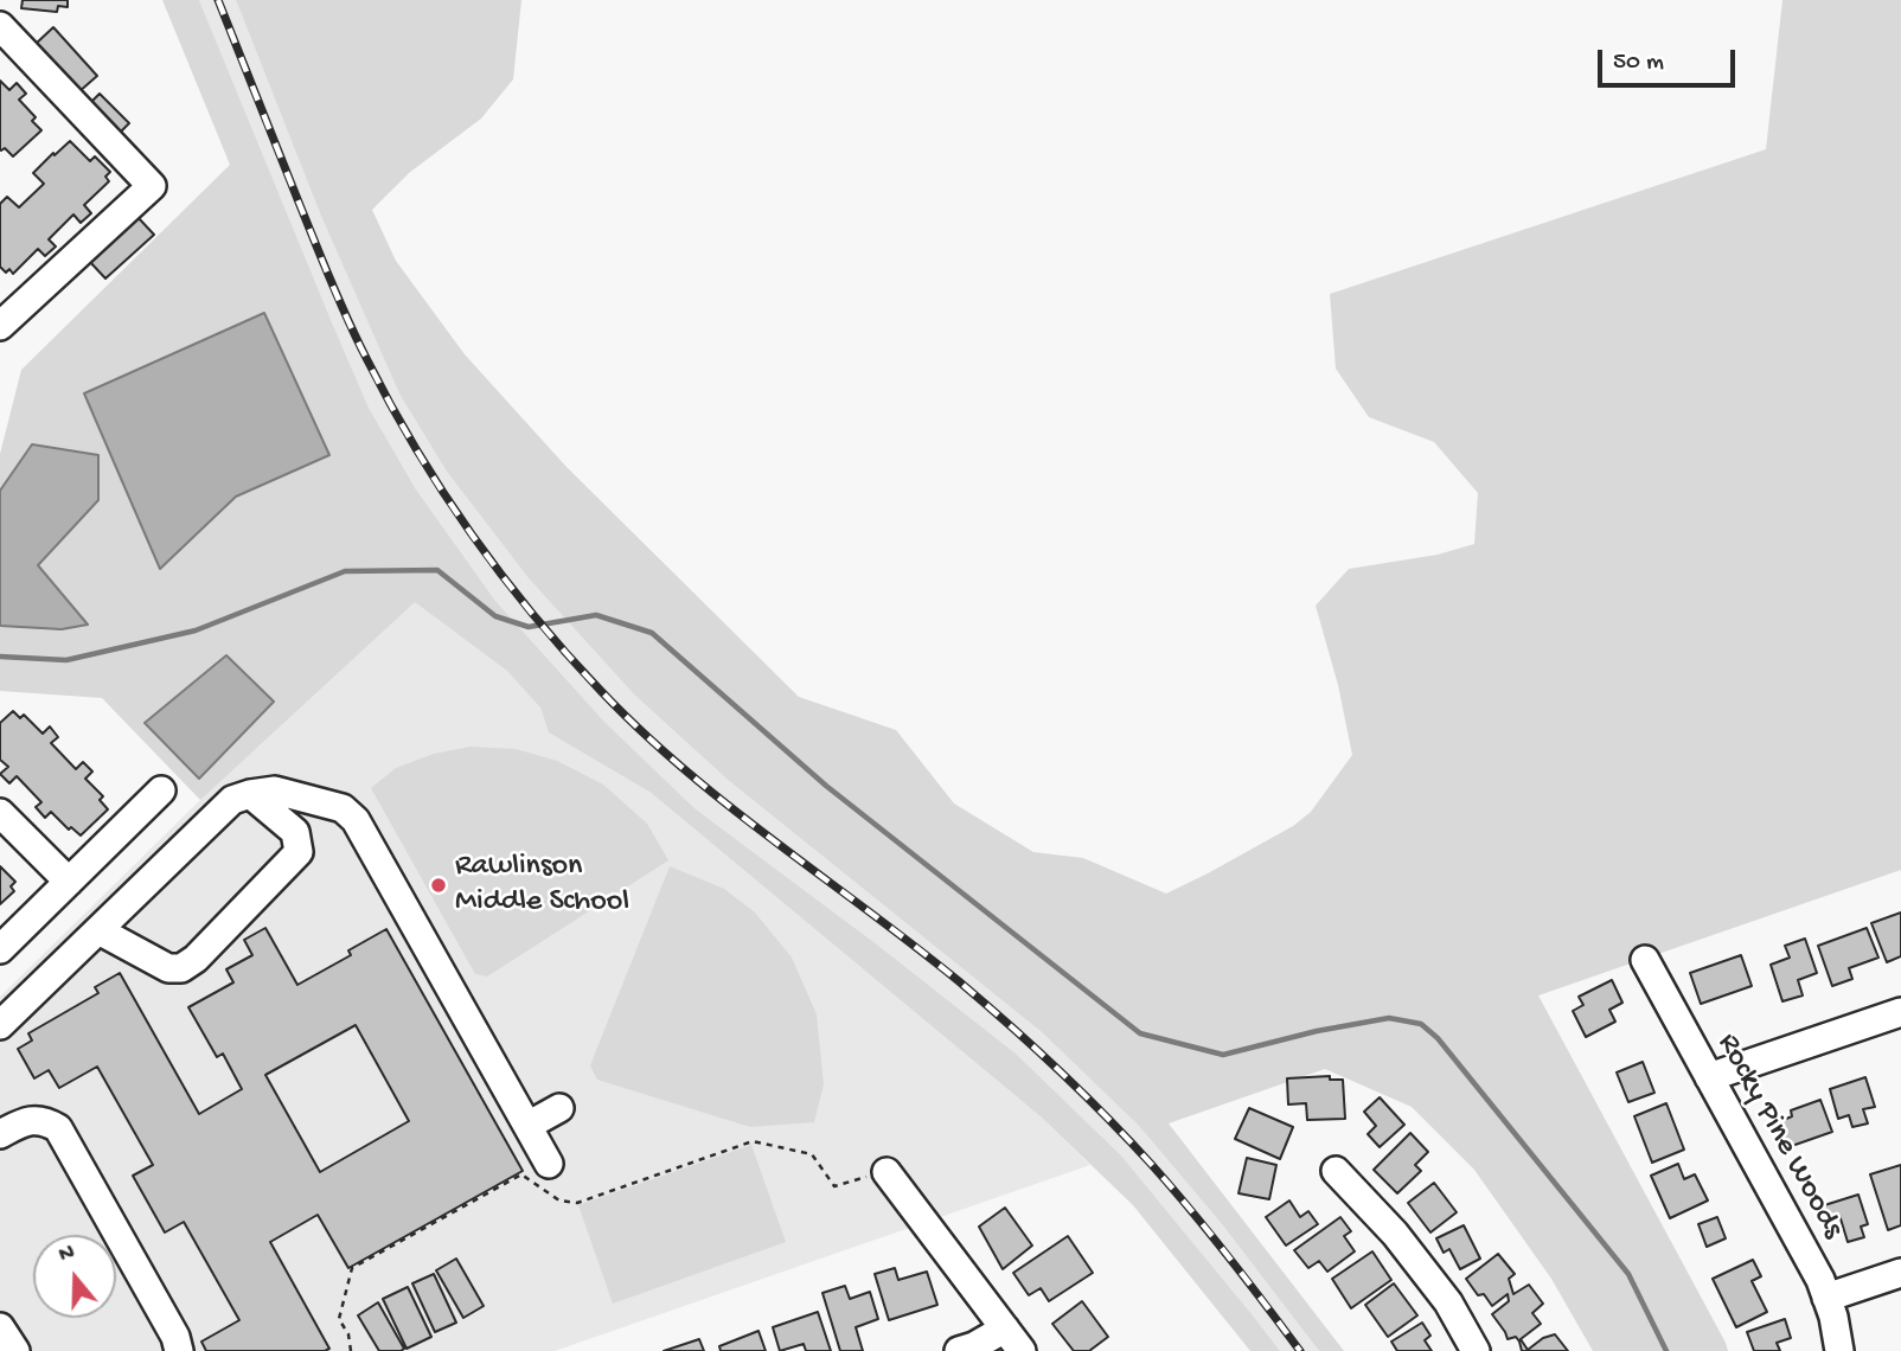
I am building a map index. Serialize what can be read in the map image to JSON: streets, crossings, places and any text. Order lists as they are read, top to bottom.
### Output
{
  "streets": {
    "street": ["Rocky Pine Woods"]
  },
  "places": ["Rawlinson Middle School"],
  "scale_bar": "50 m",
  "north": "top"
}
